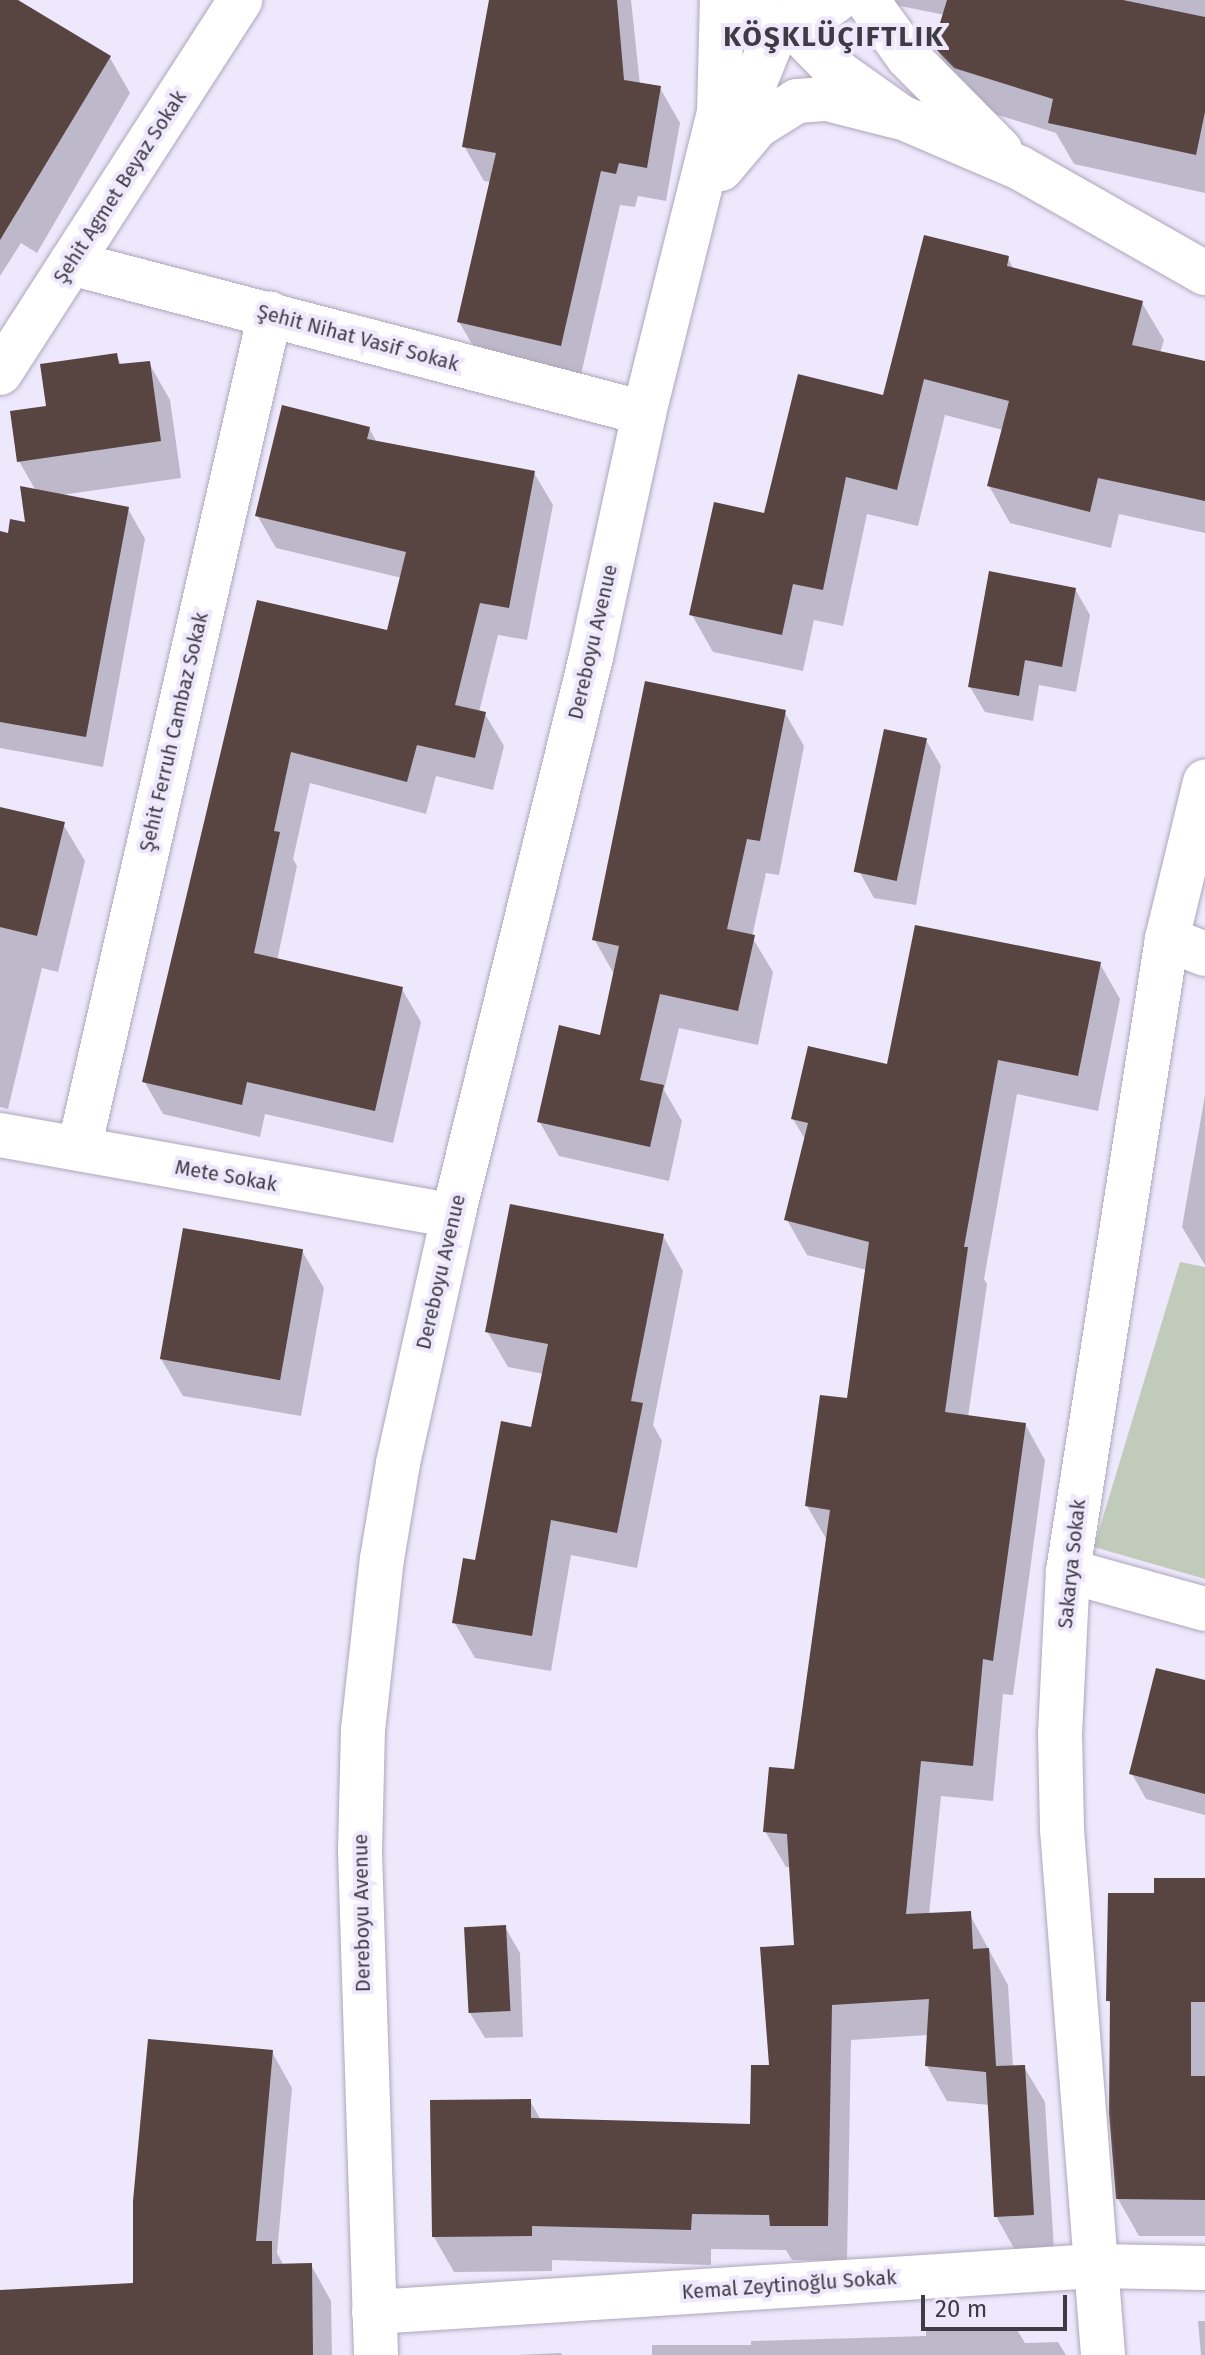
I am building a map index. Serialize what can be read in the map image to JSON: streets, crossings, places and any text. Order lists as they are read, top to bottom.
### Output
{
  "streets": {
    "street": [
      "Şehit Agmet Beyaz Sokak",
      "Şehit Nihat Vasif Sokak",
      "Dereboyu Avenue",
      "Şehit Ferruh Cambaz Sokak",
      "Mete Sokak",
      "Sakarya Sokak",
      "Kemal Zeytinoğlu Sokak"
    ]
  },
  "crossings": [
    ["Şehit Agmet Beyaz Sokak", "Şehit Nihat Vasif Sokak"],
    ["Şehit Nihat Vasif Sokak", "Dereboyu Avenue"],
    ["Şehit Nihat Vasif Sokak", "Şehit Ferruh Cambaz Sokak"],
    ["Dereboyu Avenue", "Mete Sokak"],
    ["Dereboyu Avenue", "Kemal Zeytinoğlu Sokak"],
    ["Şehit Ferruh Cambaz Sokak", "Mete Sokak"],
    ["Sakarya Sokak", "Kemal Zeytinoğlu Sokak"]
  ],
  "districts": ["KÖŞKLÜÇIFTLIK"],
  "scale_bar": "20 m"
}
